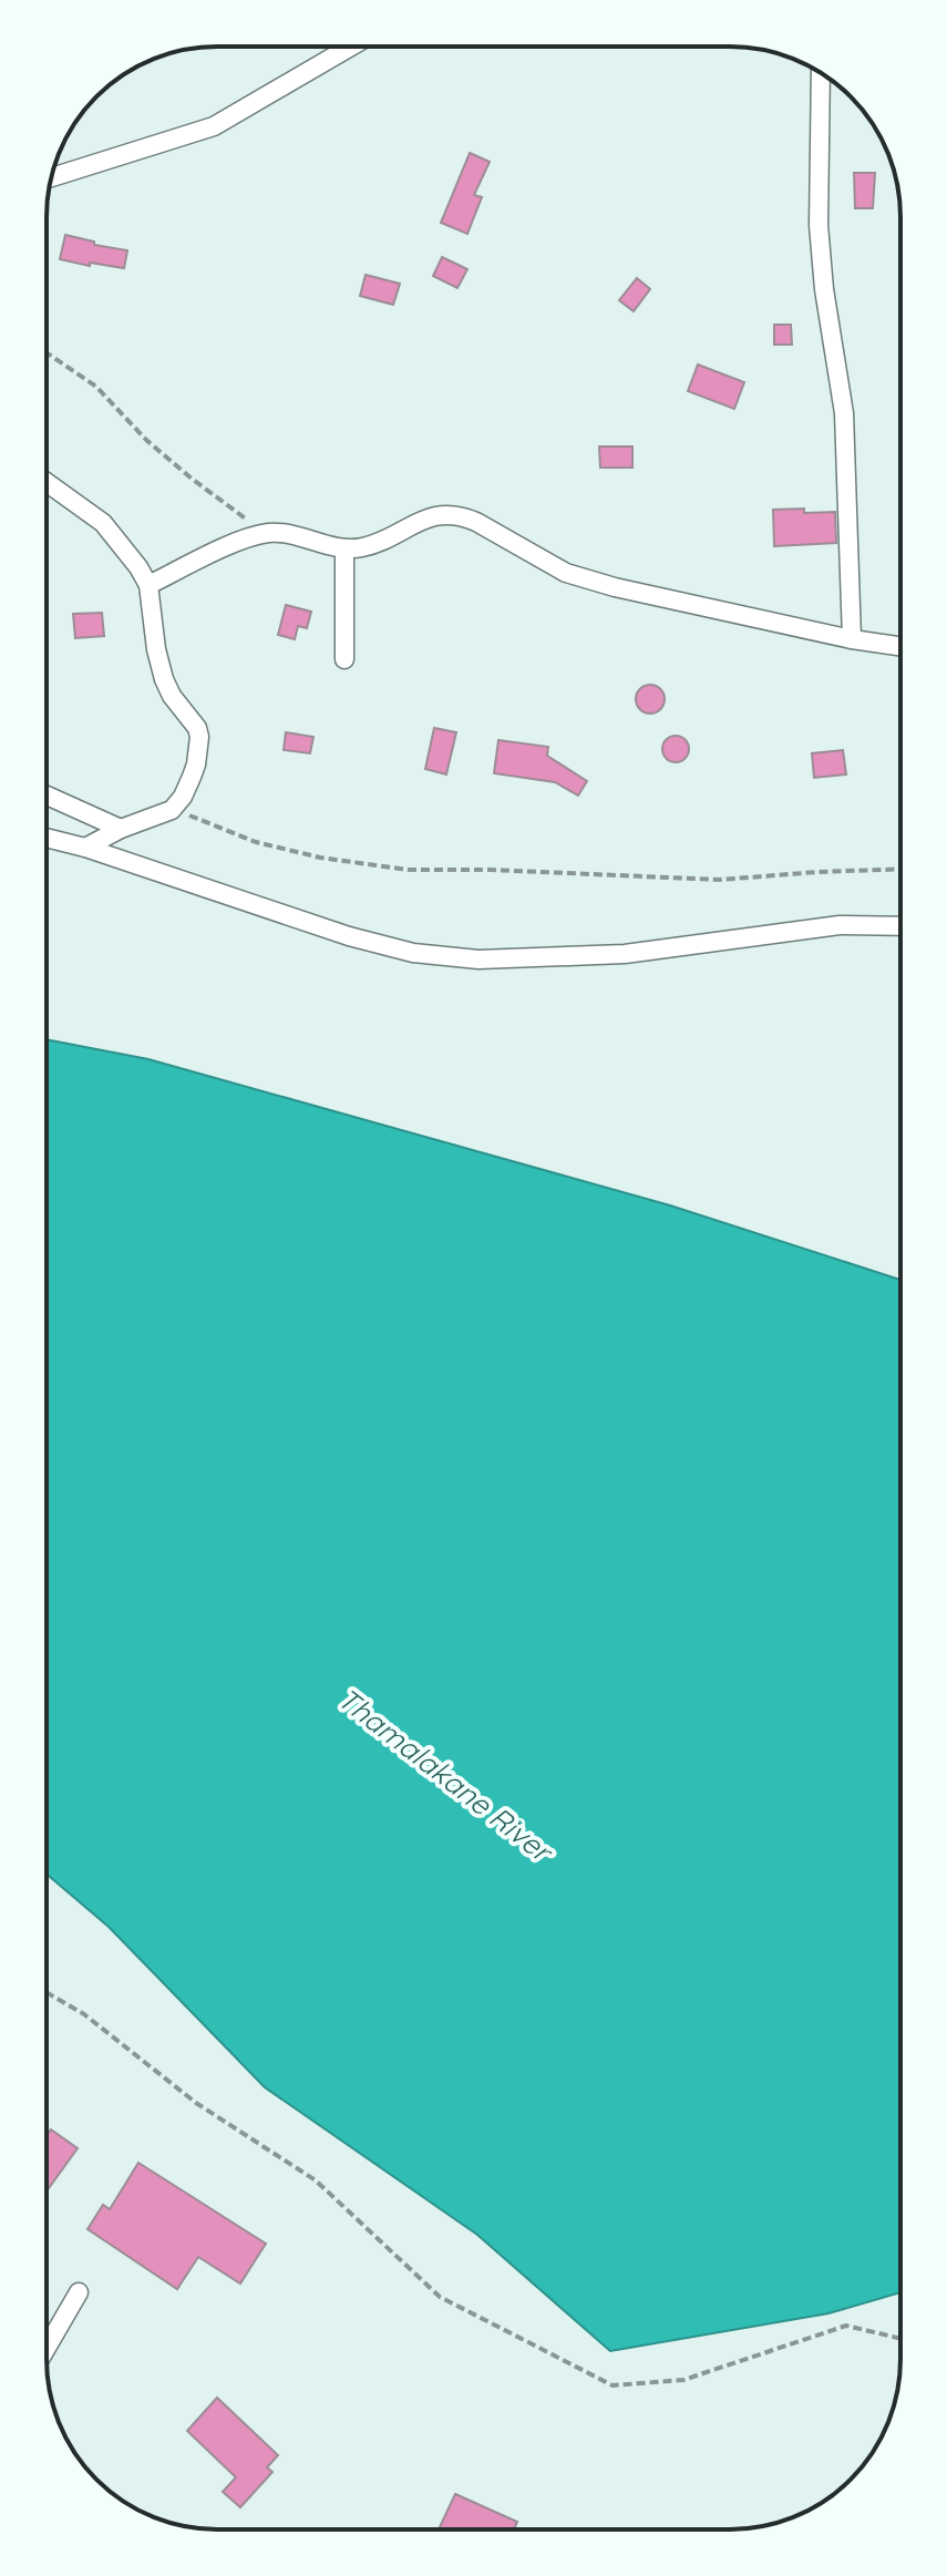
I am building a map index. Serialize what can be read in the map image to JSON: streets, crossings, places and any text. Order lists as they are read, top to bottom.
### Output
{
  "water": ["Thamalakane River"]
}
